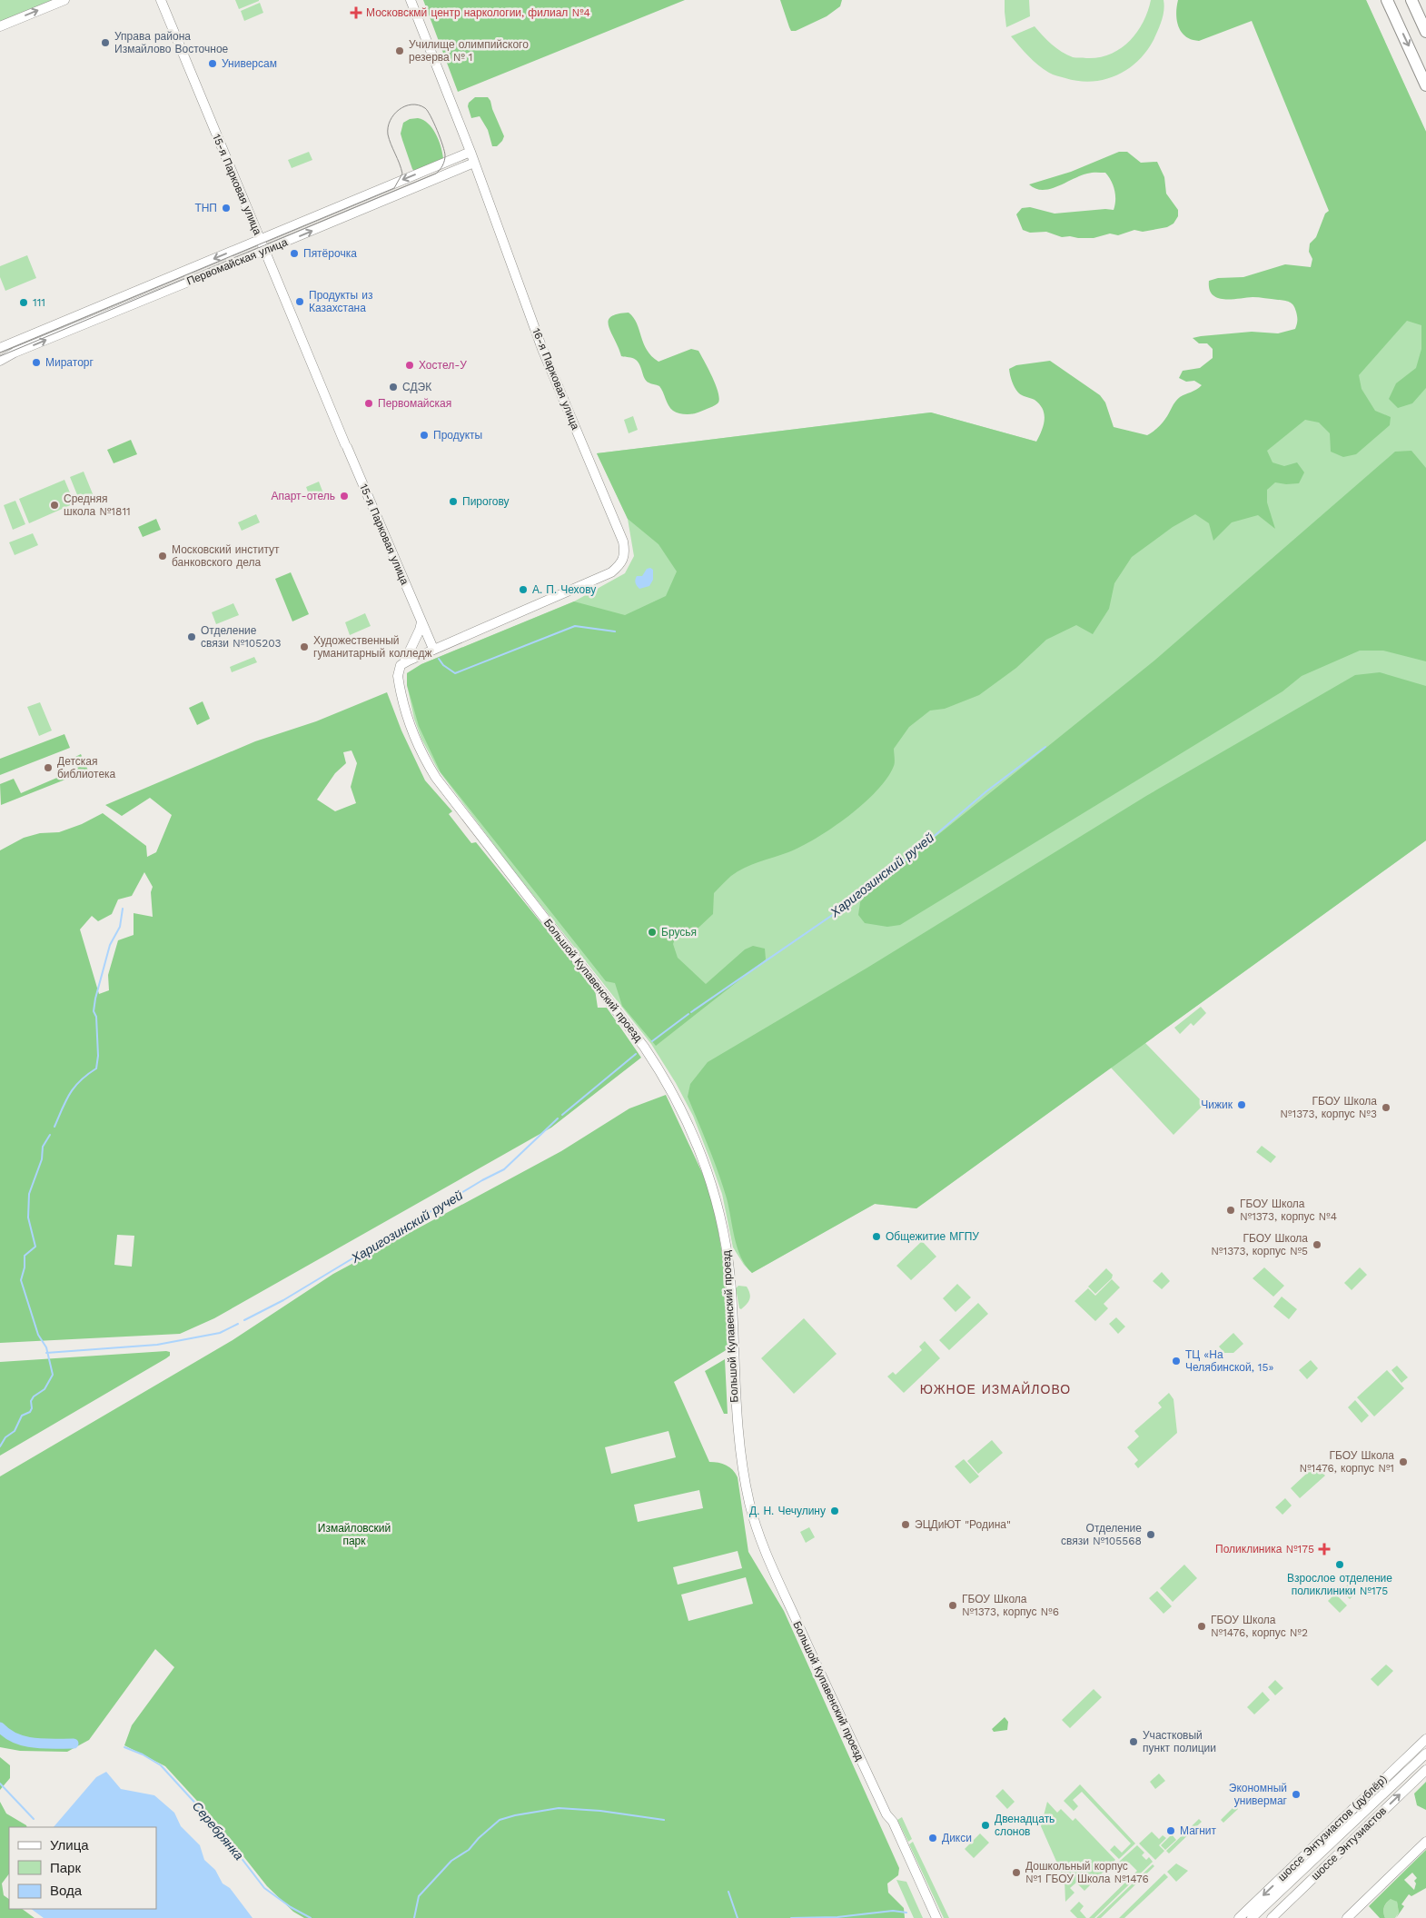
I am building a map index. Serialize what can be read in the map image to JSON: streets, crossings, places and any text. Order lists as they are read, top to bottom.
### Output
{
  "streets": {
    "main road": [
      "15-я Парковая улица",
      "Первомайская улица",
      "16-я Парковая улица",
      "Большой Купавенский проезд",
      "шоссе Энтузиастов (дублёр)",
      "шоссе Энтузиастов"
    ]
  },
  "crossings": [
    ["15-я Парковая улица", "Первомайская улица"],
    ["15-я Парковая улица", "16-я Парковая улица"],
    ["Первомайская улица", "16-я Парковая улица"]
  ],
  "districts": ["ЮЖНОЕ ИЗМАЙЛОВО"],
  "water": ["Харигозинский ручей", "Серебрянка"],
  "parks": ["Измайловский парк"],
  "places": {
    "health": ["Московскмй центр наркологии, филиал №4", "Поликлиника №175"],
    "other": [
      "Управа района Измайлово Восточное",
      "Училище олимпийского резерва № 1",
      "Универсам",
      "ТНП",
      "Пятёрочка",
      "Продукты из Казахстана",
      "111",
      "Мираторг",
      "Хостел-У",
      "СДЭК",
      "Первомайская",
      "Продукты",
      "Апарт-отель",
      "Пирогову",
      "Средняя школа №1811",
      "Московский институт банковского дела",
      "А. П. Чехову",
      "Отделение связи №105203",
      "Художественный гуманитарный колледж",
      "Детская библиотека",
      "Брусья",
      "Чижик",
      "ГБОУ Школа №1373, корпус №3",
      "ГБОУ Школа №1373, корпус №4",
      "Общежитие МГПУ",
      "ГБОУ Школа №1373, корпус №5",
      "ТЦ «На Челябинской, 15»",
      "ГБОУ Школа №1476, корпус №1",
      "Д. Н. Чечулину",
      "ЭЦДиЮТ \"Родина\"",
      "Отделение связи №105568",
      "Взрослое отделение поликлиники №175",
      "ГБОУ Школа №1373, корпус №6",
      "ГБОУ Школа №1476, корпус №2",
      "Участковый пункт полиции",
      "Экономный универмаг",
      "Двенадцать слонов",
      "Магнит",
      "Дикси",
      "Дошкольный корпус №1 ГБОУ Школа №1476"
    ]
  },
  "legend": ["Улица", "Парк", "Вода"]
}
